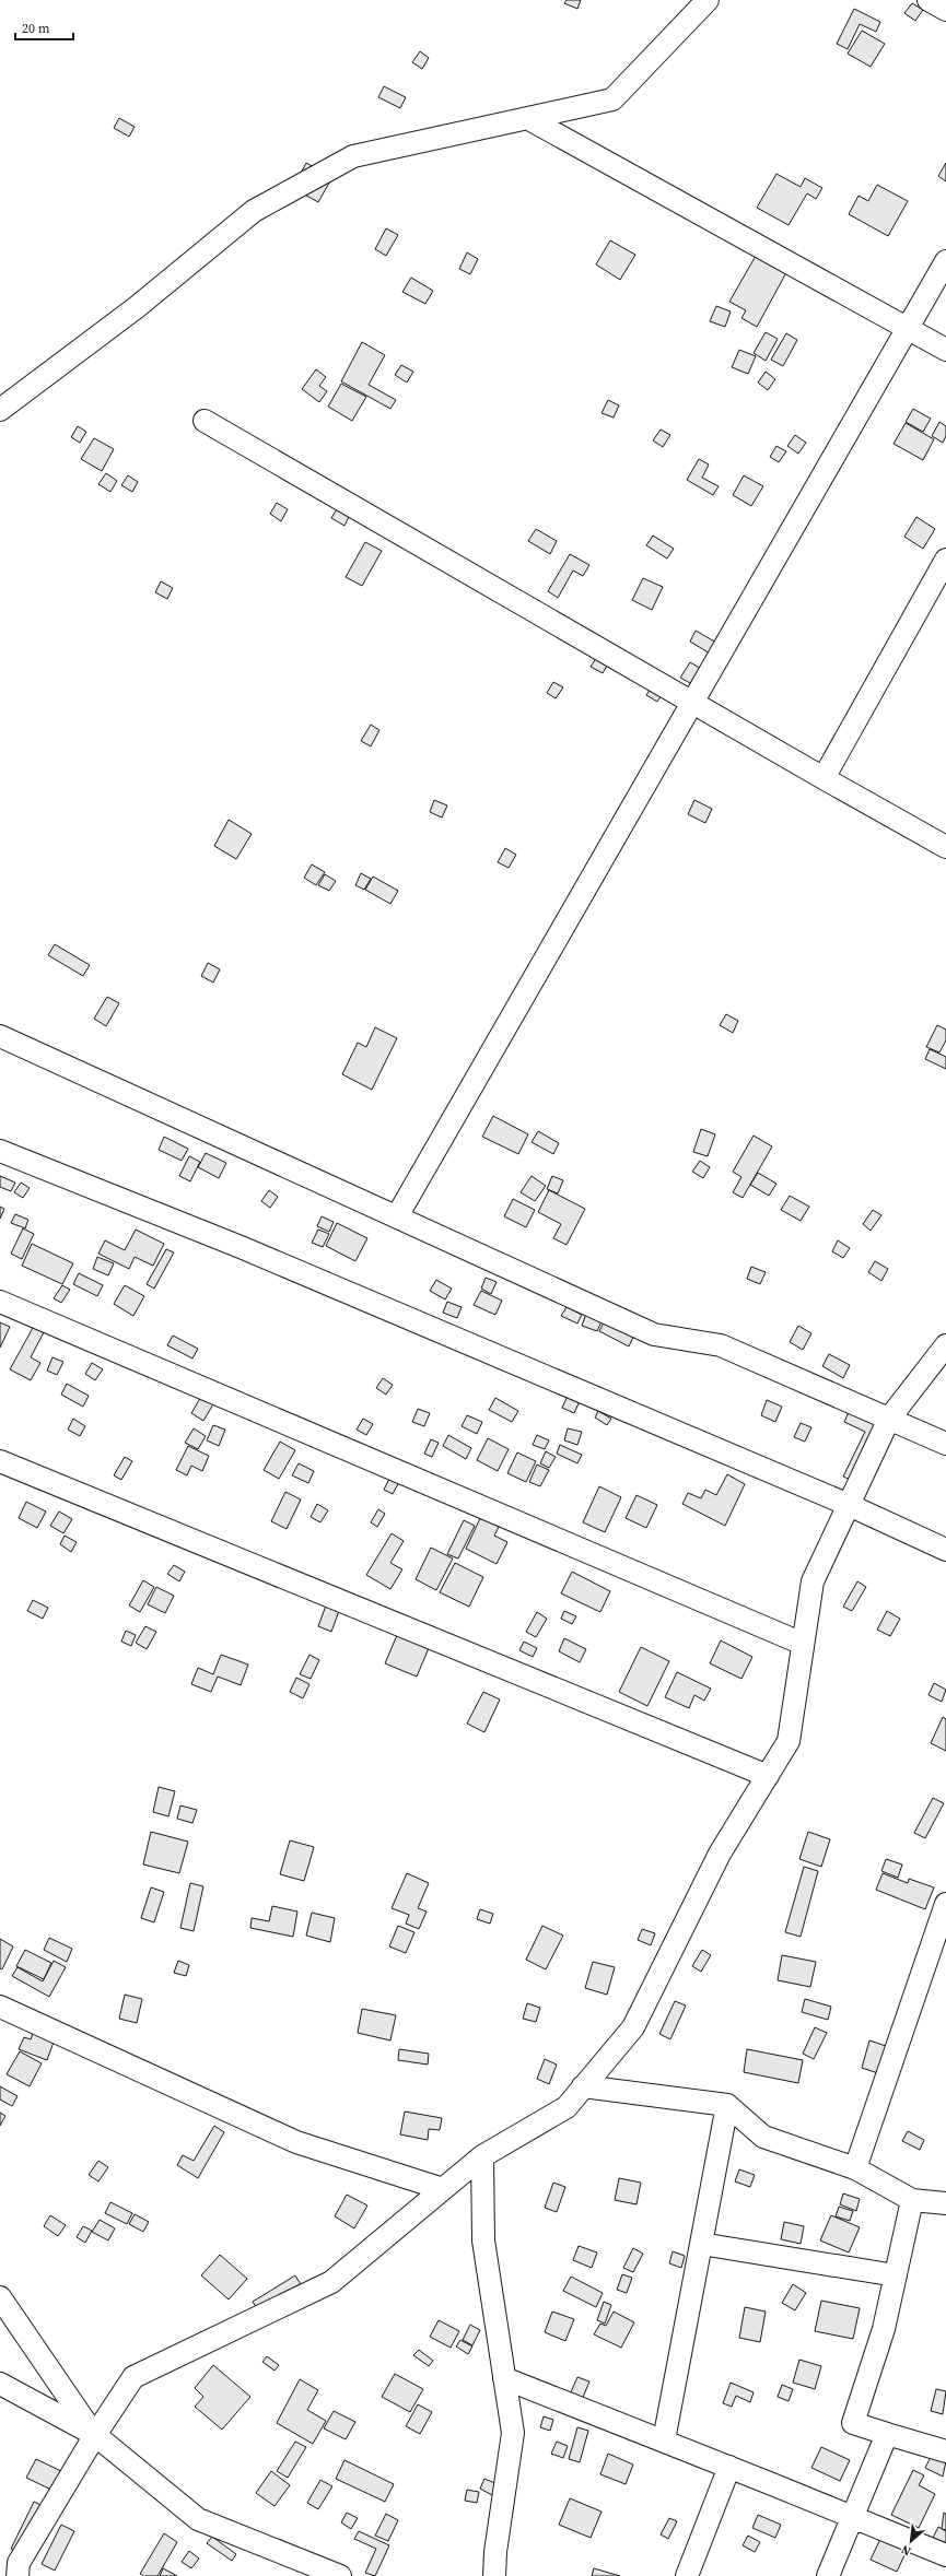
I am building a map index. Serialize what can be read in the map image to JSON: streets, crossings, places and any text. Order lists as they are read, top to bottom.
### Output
{
  "scale_bar": "20 m",
  "north": "bottom left"
}
